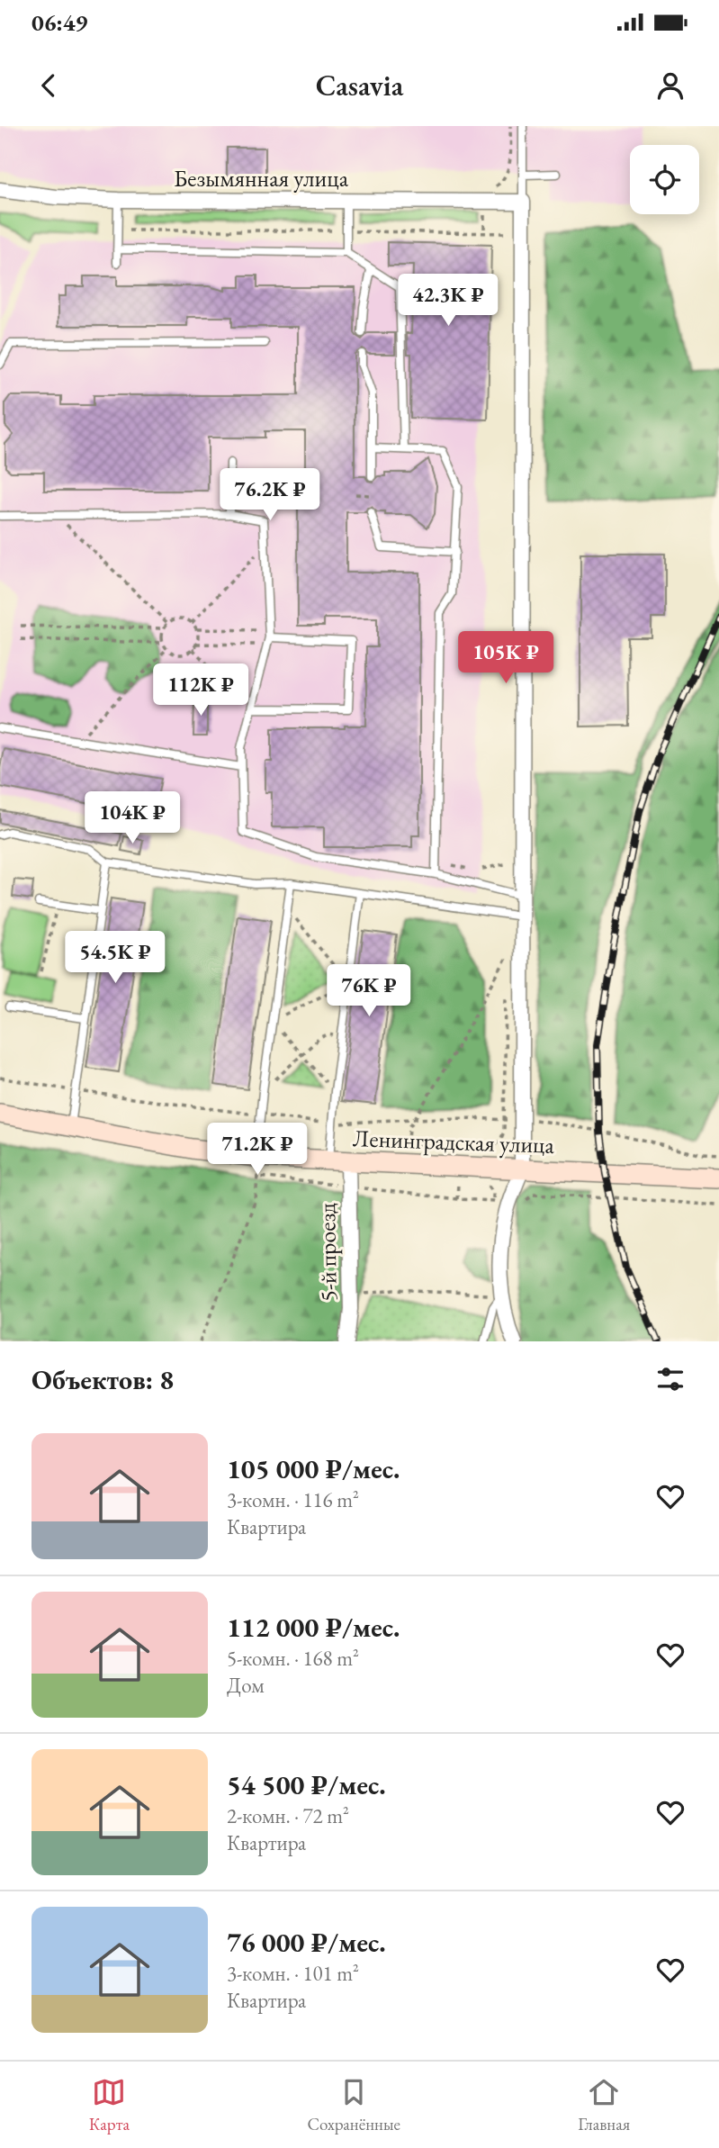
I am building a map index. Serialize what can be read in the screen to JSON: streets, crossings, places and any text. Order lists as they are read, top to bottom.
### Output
{
  "streets": {
    "main road": ["Ленинградская улица"],
    "street": ["Безымянная улица", "5-й проезд"]
  },
  "crossings": [
    ["Ленинградская улица", "5-й проезд"]
  ],
  "page": {
    "status": "06:49",
    "header": "Casavia",
    "price": [
      "42.3K ₽",
      "76.2K ₽",
      "105K ₽",
      "112K ₽",
      "104K ₽",
      "54.5K ₽",
      "76K ₽",
      "71.2K ₽"
    ],
    "heading": "Объектов: 8",
    "list": [
      {
        "name": "105 000 ₽/мес.",
        "note": "3-комн. · 116 m² · Квартира"
      },
      {
        "name": "112 000 ₽/мес.",
        "note": "5-комн. · 168 m² · Дом"
      },
      {
        "name": "54 500 ₽/мес.",
        "note": "2-комн. · 72 m² · Квартира"
      },
      {
        "name": "76 000 ₽/мес.",
        "note": "3-комн. · 101 m² · Квартира"
      }
    ],
    "tabs": ["Карта", "Сохранённые", "Главная"]
  }
}
